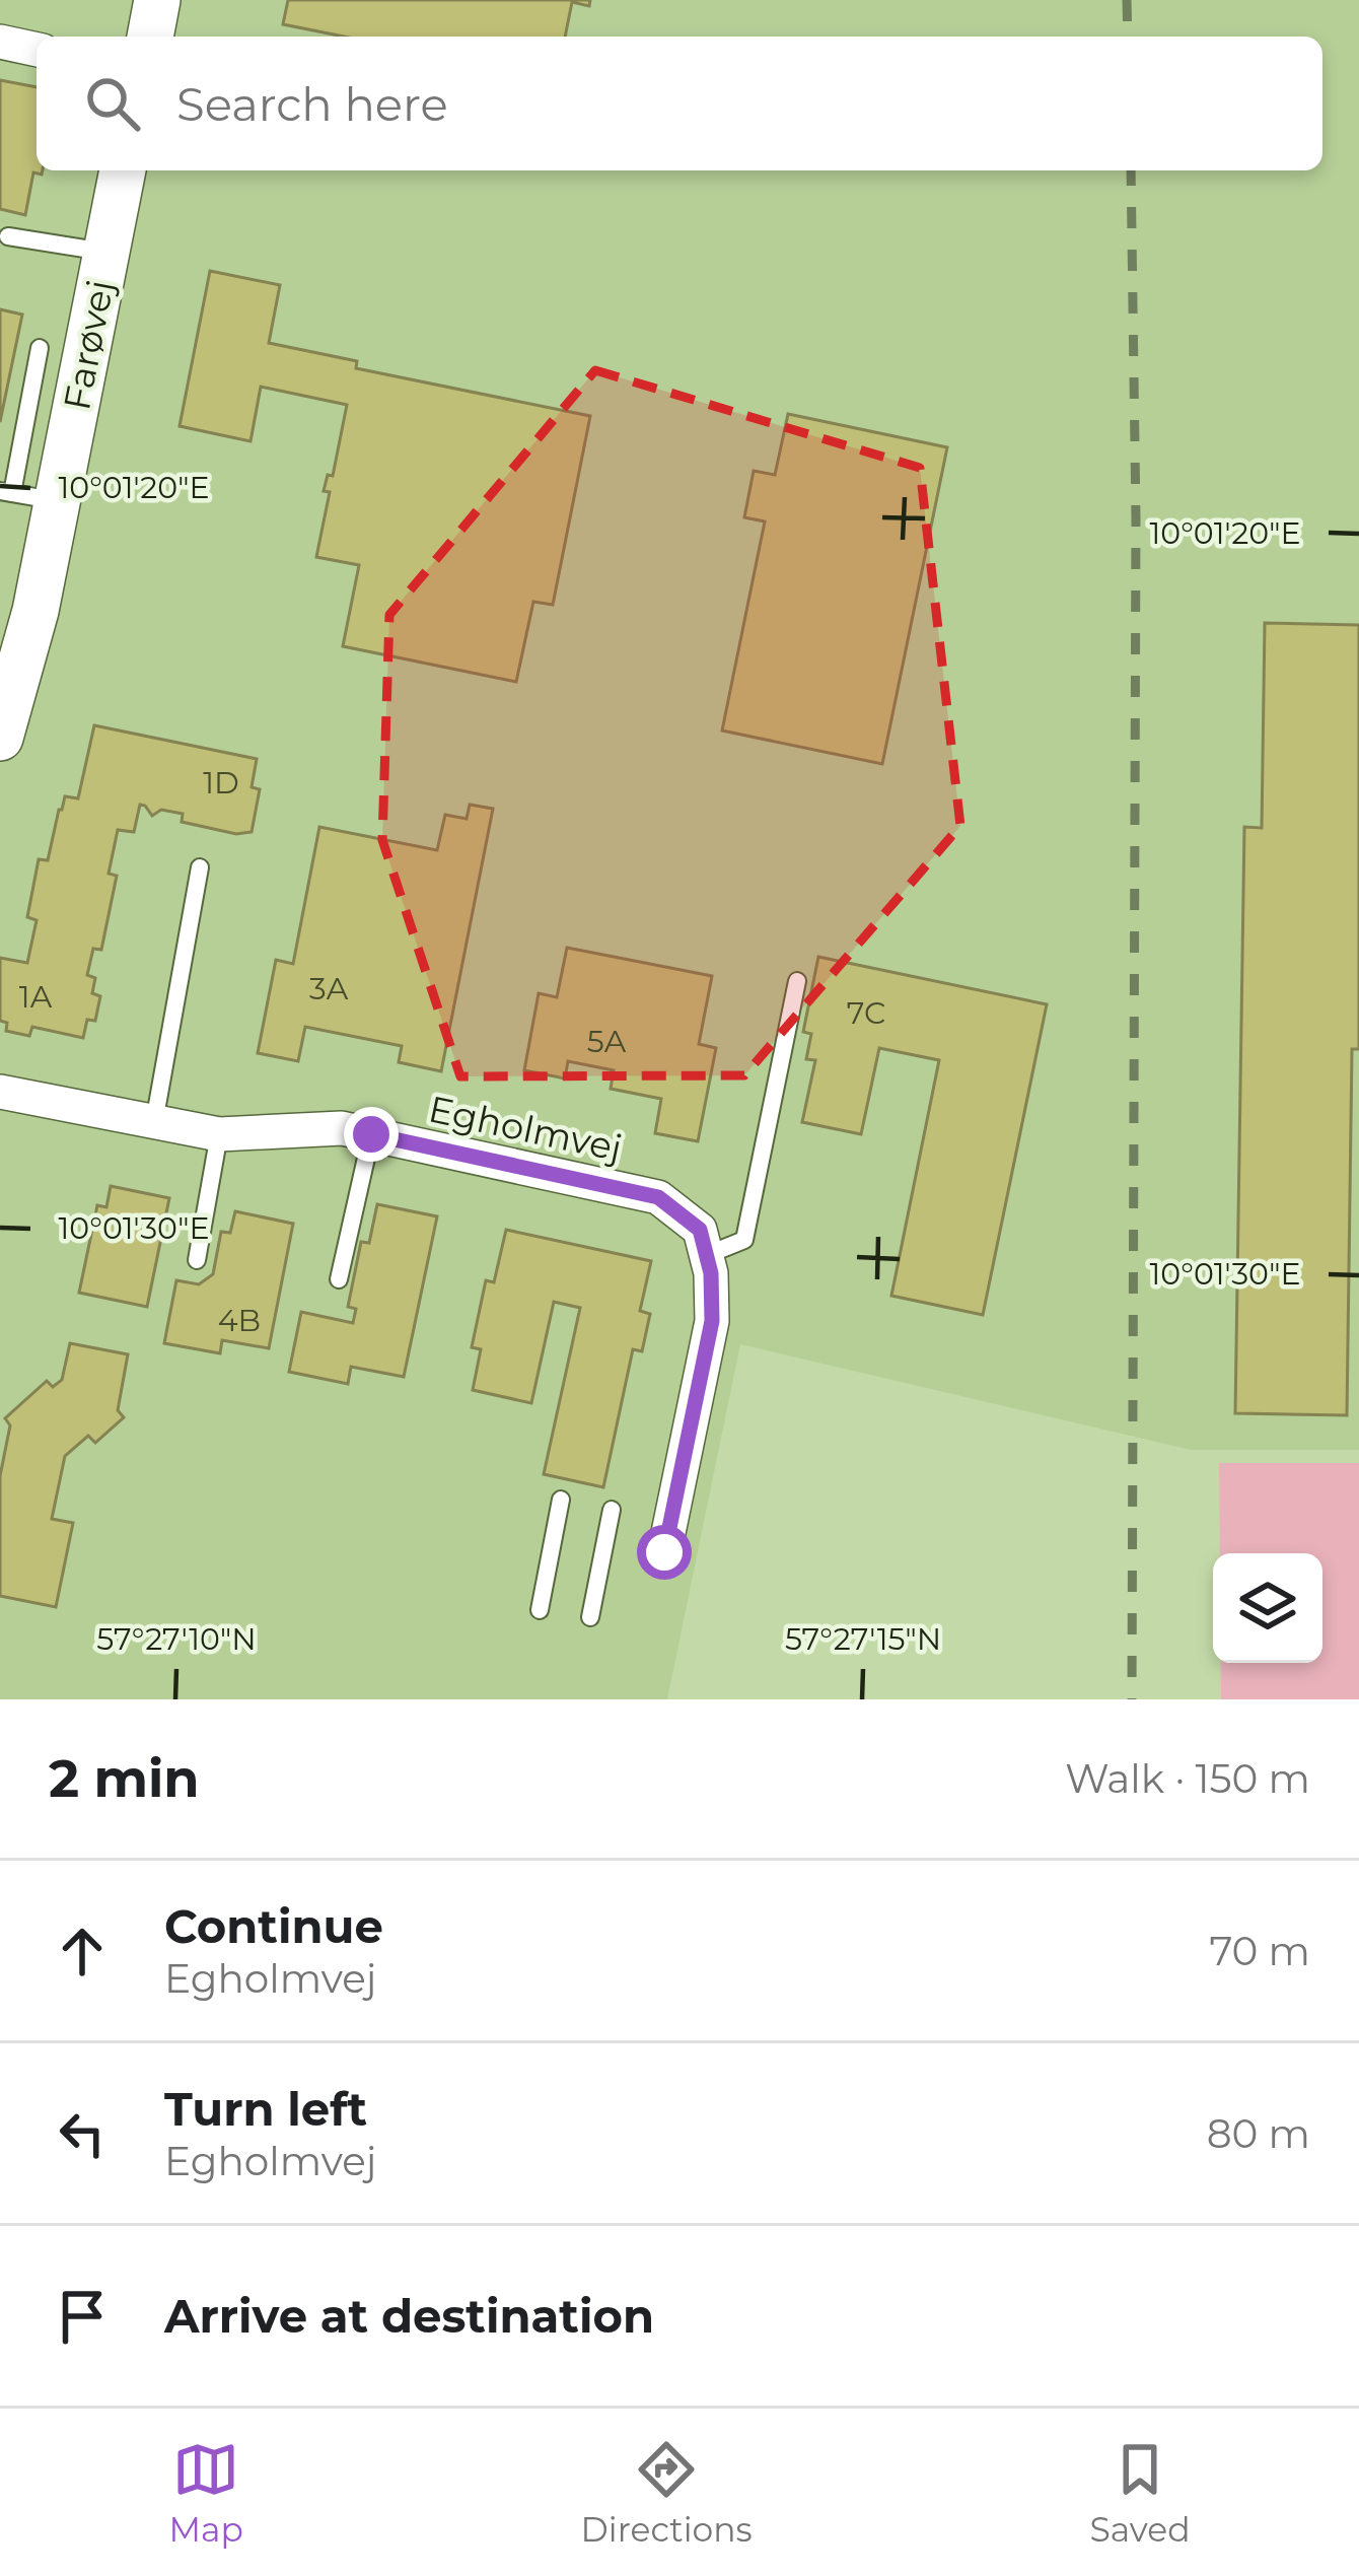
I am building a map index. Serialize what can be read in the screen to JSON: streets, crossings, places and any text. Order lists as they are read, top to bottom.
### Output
{
  "streets": {
    "street": ["Farøvej", "Egholmvej"]
  },
  "house_numbers": [
    "1D",
    "3A",
    "1A",
    "7C",
    "5A",
    "4B"
  ],
  "page": {
    "search": "Search here",
    "heading": ["2 min", "Walk · 150 m"],
    "list": [
      ["Continue", "Egholmvej", "70 m"],
      ["Turn left", "Egholmvej", "80 m"],
      "Arrive at destination"
    ],
    "nav": ["Map", "Directions", "Saved"]
  },
  "coordinates": [
    "10°01'20\"E",
    "10°01'30\"E",
    "57°27'10\"N",
    "57°27'15\"N"
  ]
}
